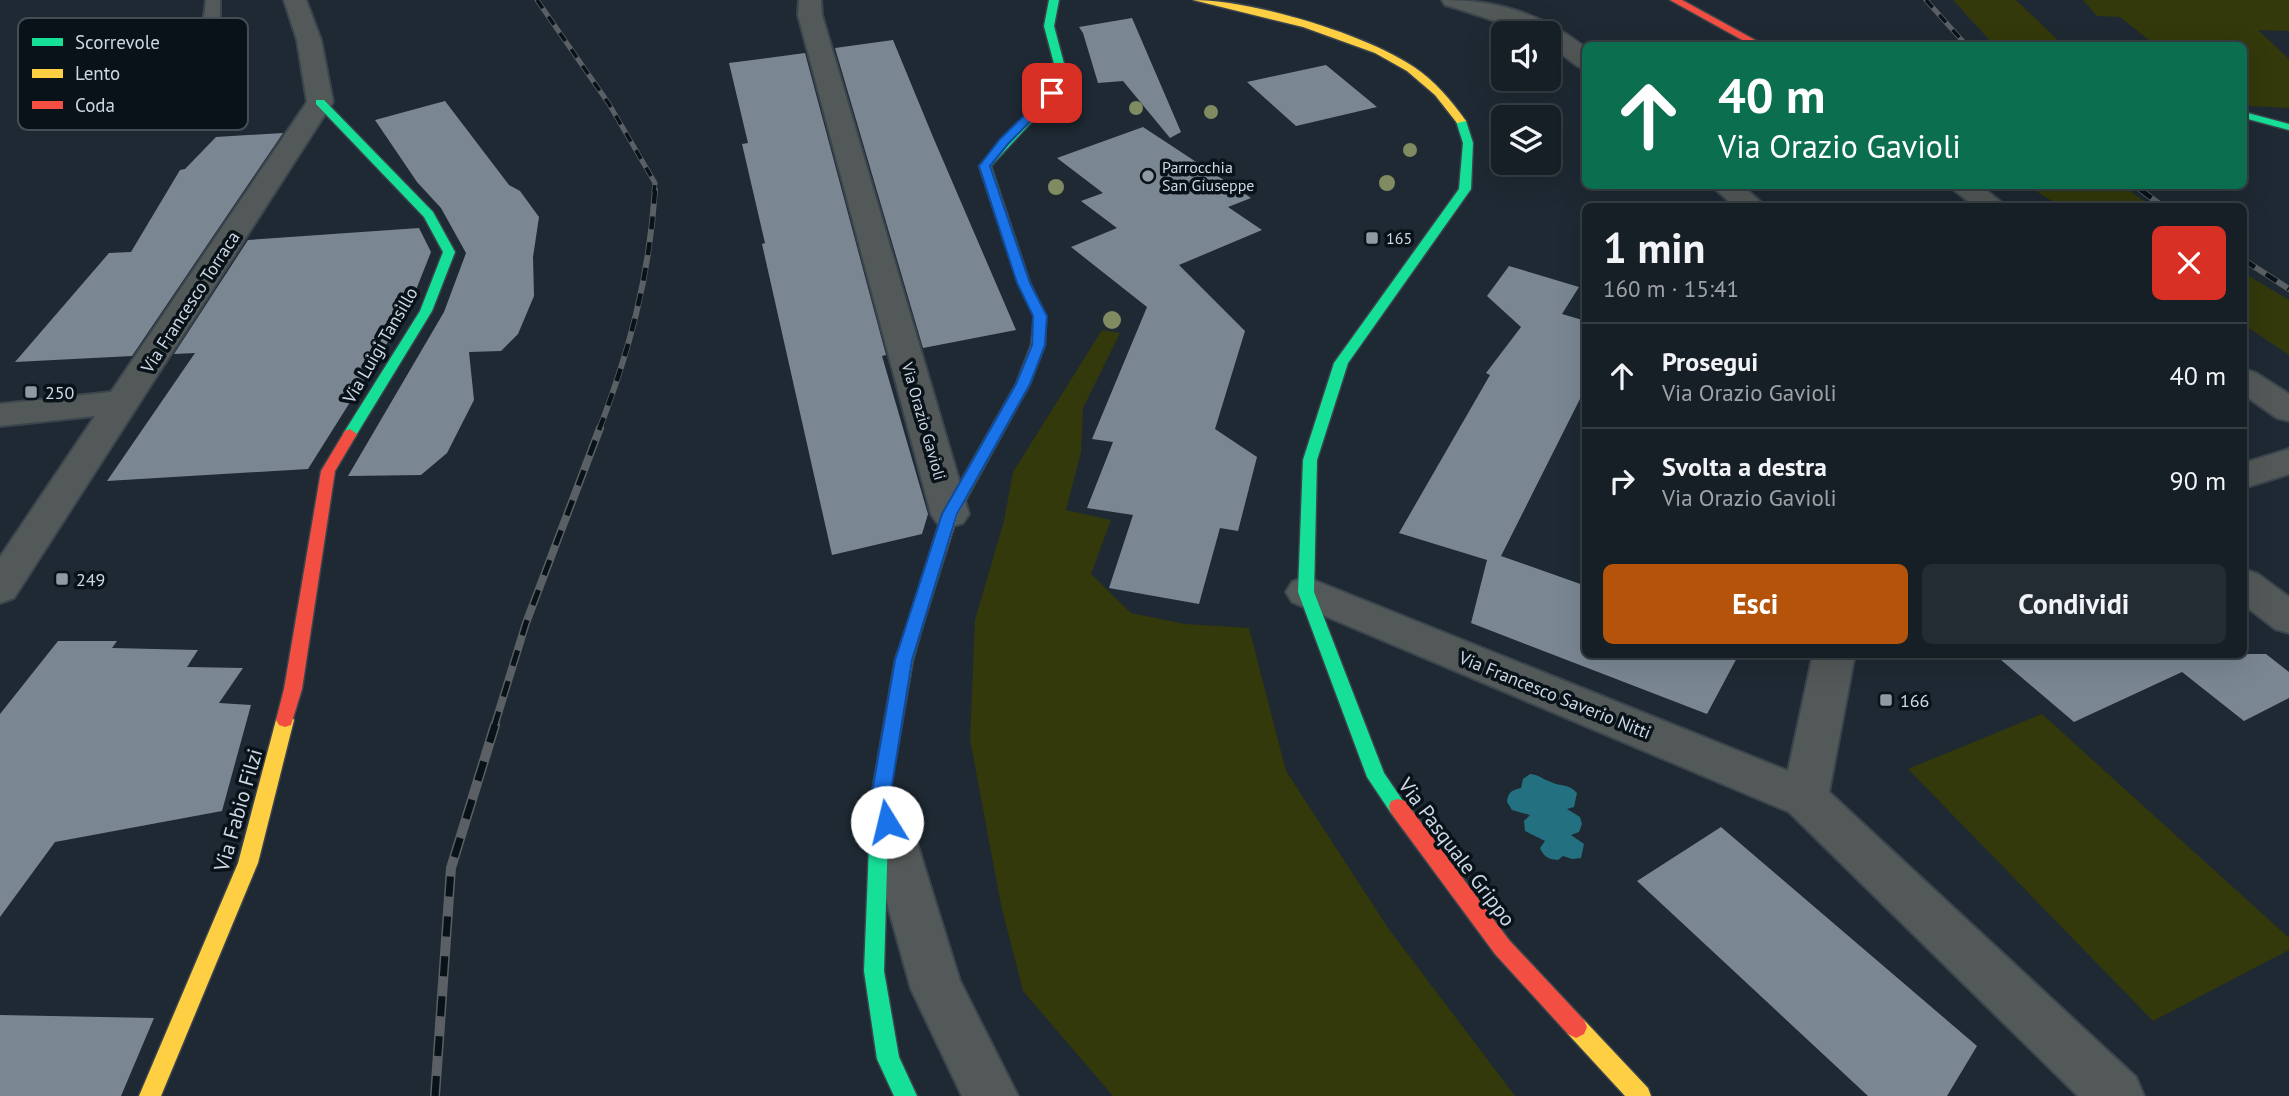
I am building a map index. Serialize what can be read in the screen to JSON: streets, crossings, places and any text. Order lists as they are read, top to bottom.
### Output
{
  "streets": {
    "street": [
      "Via Francesco Torraca",
      "Via Luigi Tansillo",
      "Via Orazio Gavioli",
      "Via Francesco Saverio Nitti",
      "Via Fabio Filzi",
      "Via Pasquale Grippo"
    ]
  },
  "crossings": [
    ["Via Francesco Torraca", "Via Luigi Tansillo"],
    ["Via Luigi Tansillo", "Via Fabio Filzi"],
    ["Via Francesco Saverio Nitti", "Via Pasquale Grippo"]
  ],
  "places": {
    "other": ["Parrocchia San Giuseppe"],
    "transit": [
      "165",
      "250",
      "249",
      "166"
    ]
  },
  "legend": ["Scorrevole", "Lento", "Coda"],
  "page": {
    "turn": ["40 m", "Via Orazio Gavioli"],
    "heading": ["1 min", "160 m · 15:41"],
    "list": [
      {
        "name": "Prosegui",
        "note": "Via Orazio Gavioli",
        "value": "40 m"
      },
      {
        "name": "Svolta a destra",
        "note": "Via Orazio Gavioli",
        "value": "90 m"
      }
    ],
    "buttons": ["Esci", "Condividi"]
  }
}
